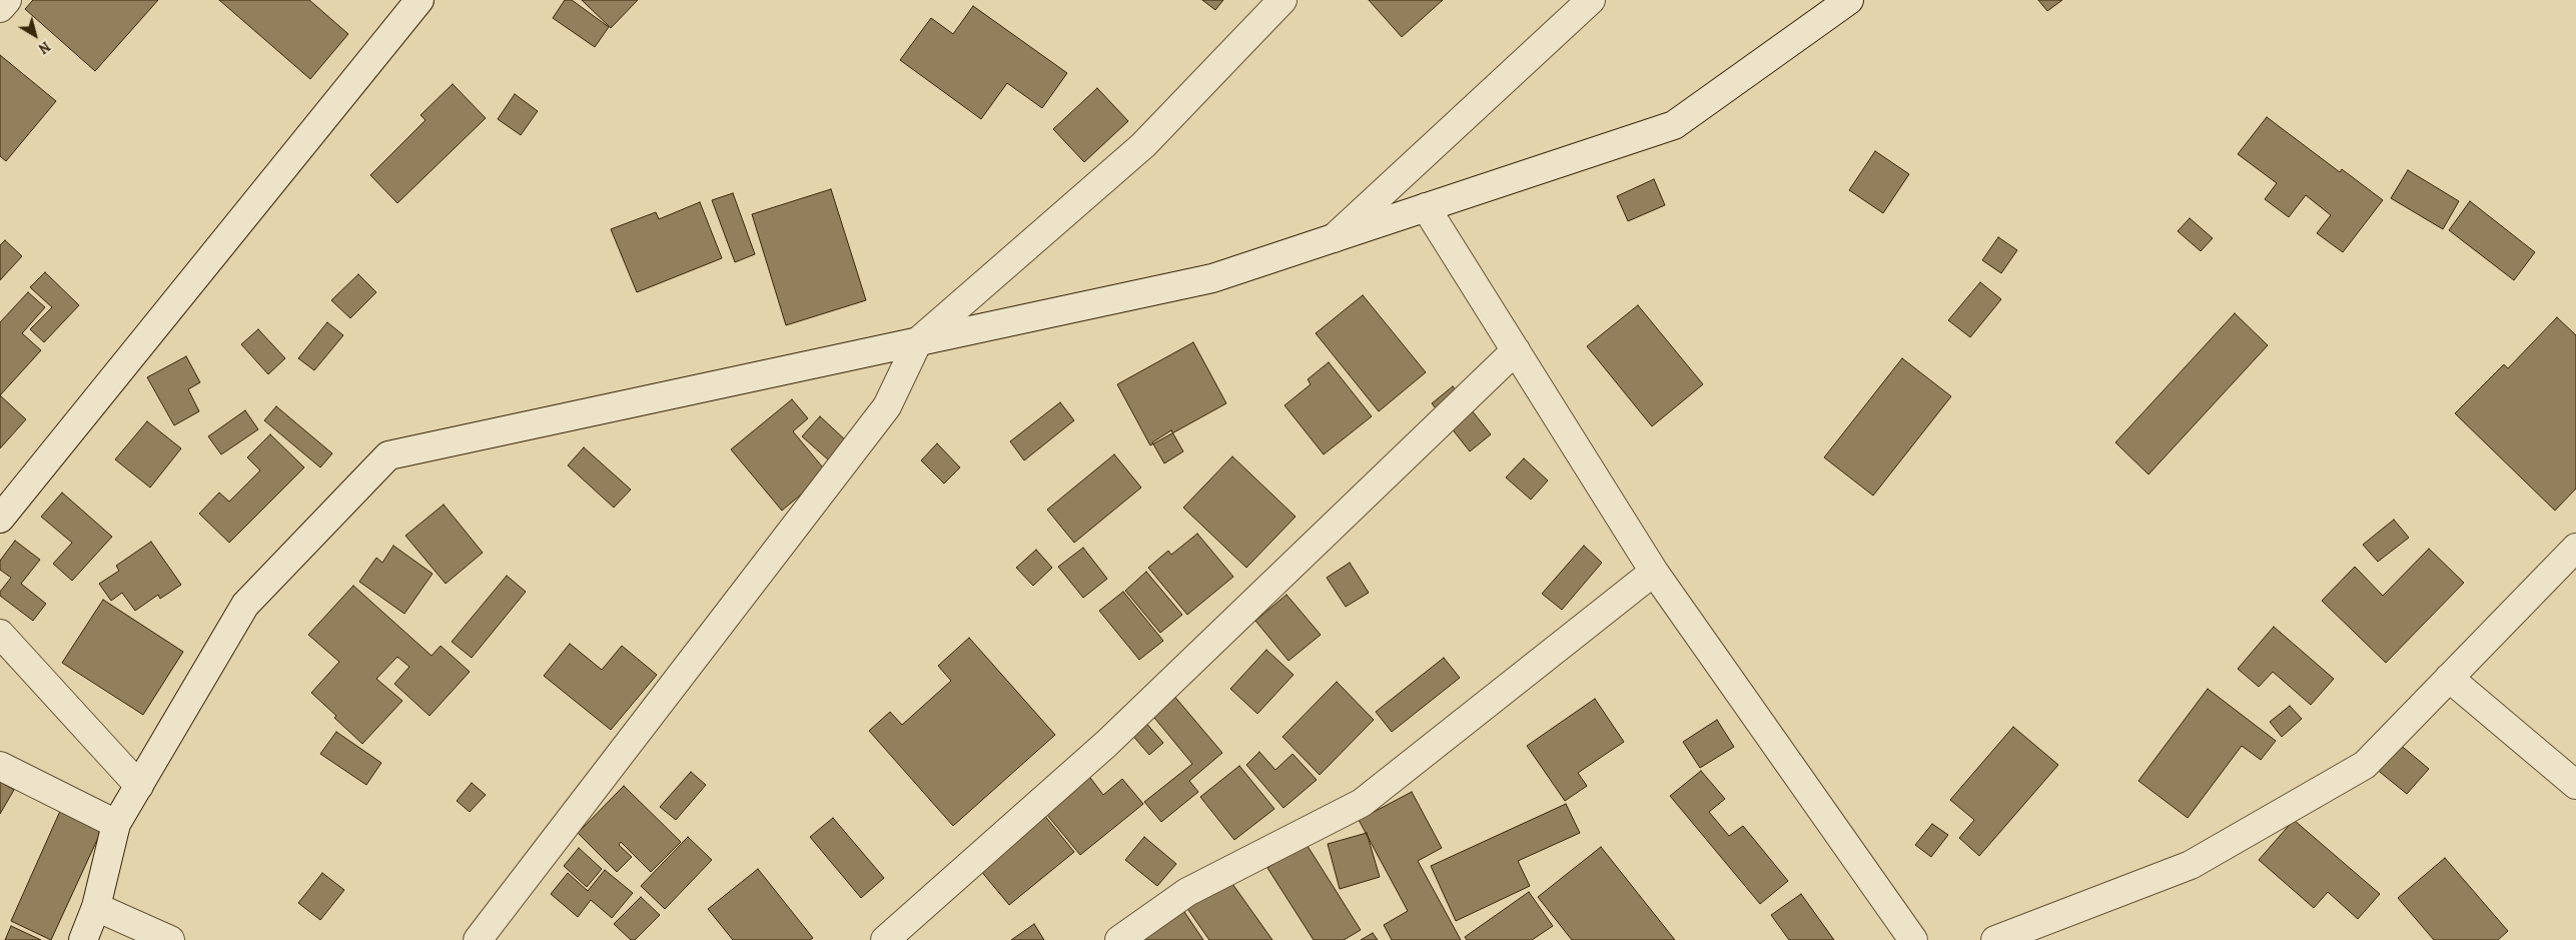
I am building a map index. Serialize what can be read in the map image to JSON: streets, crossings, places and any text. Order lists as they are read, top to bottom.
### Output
{
  "north": "bottom right"
}
